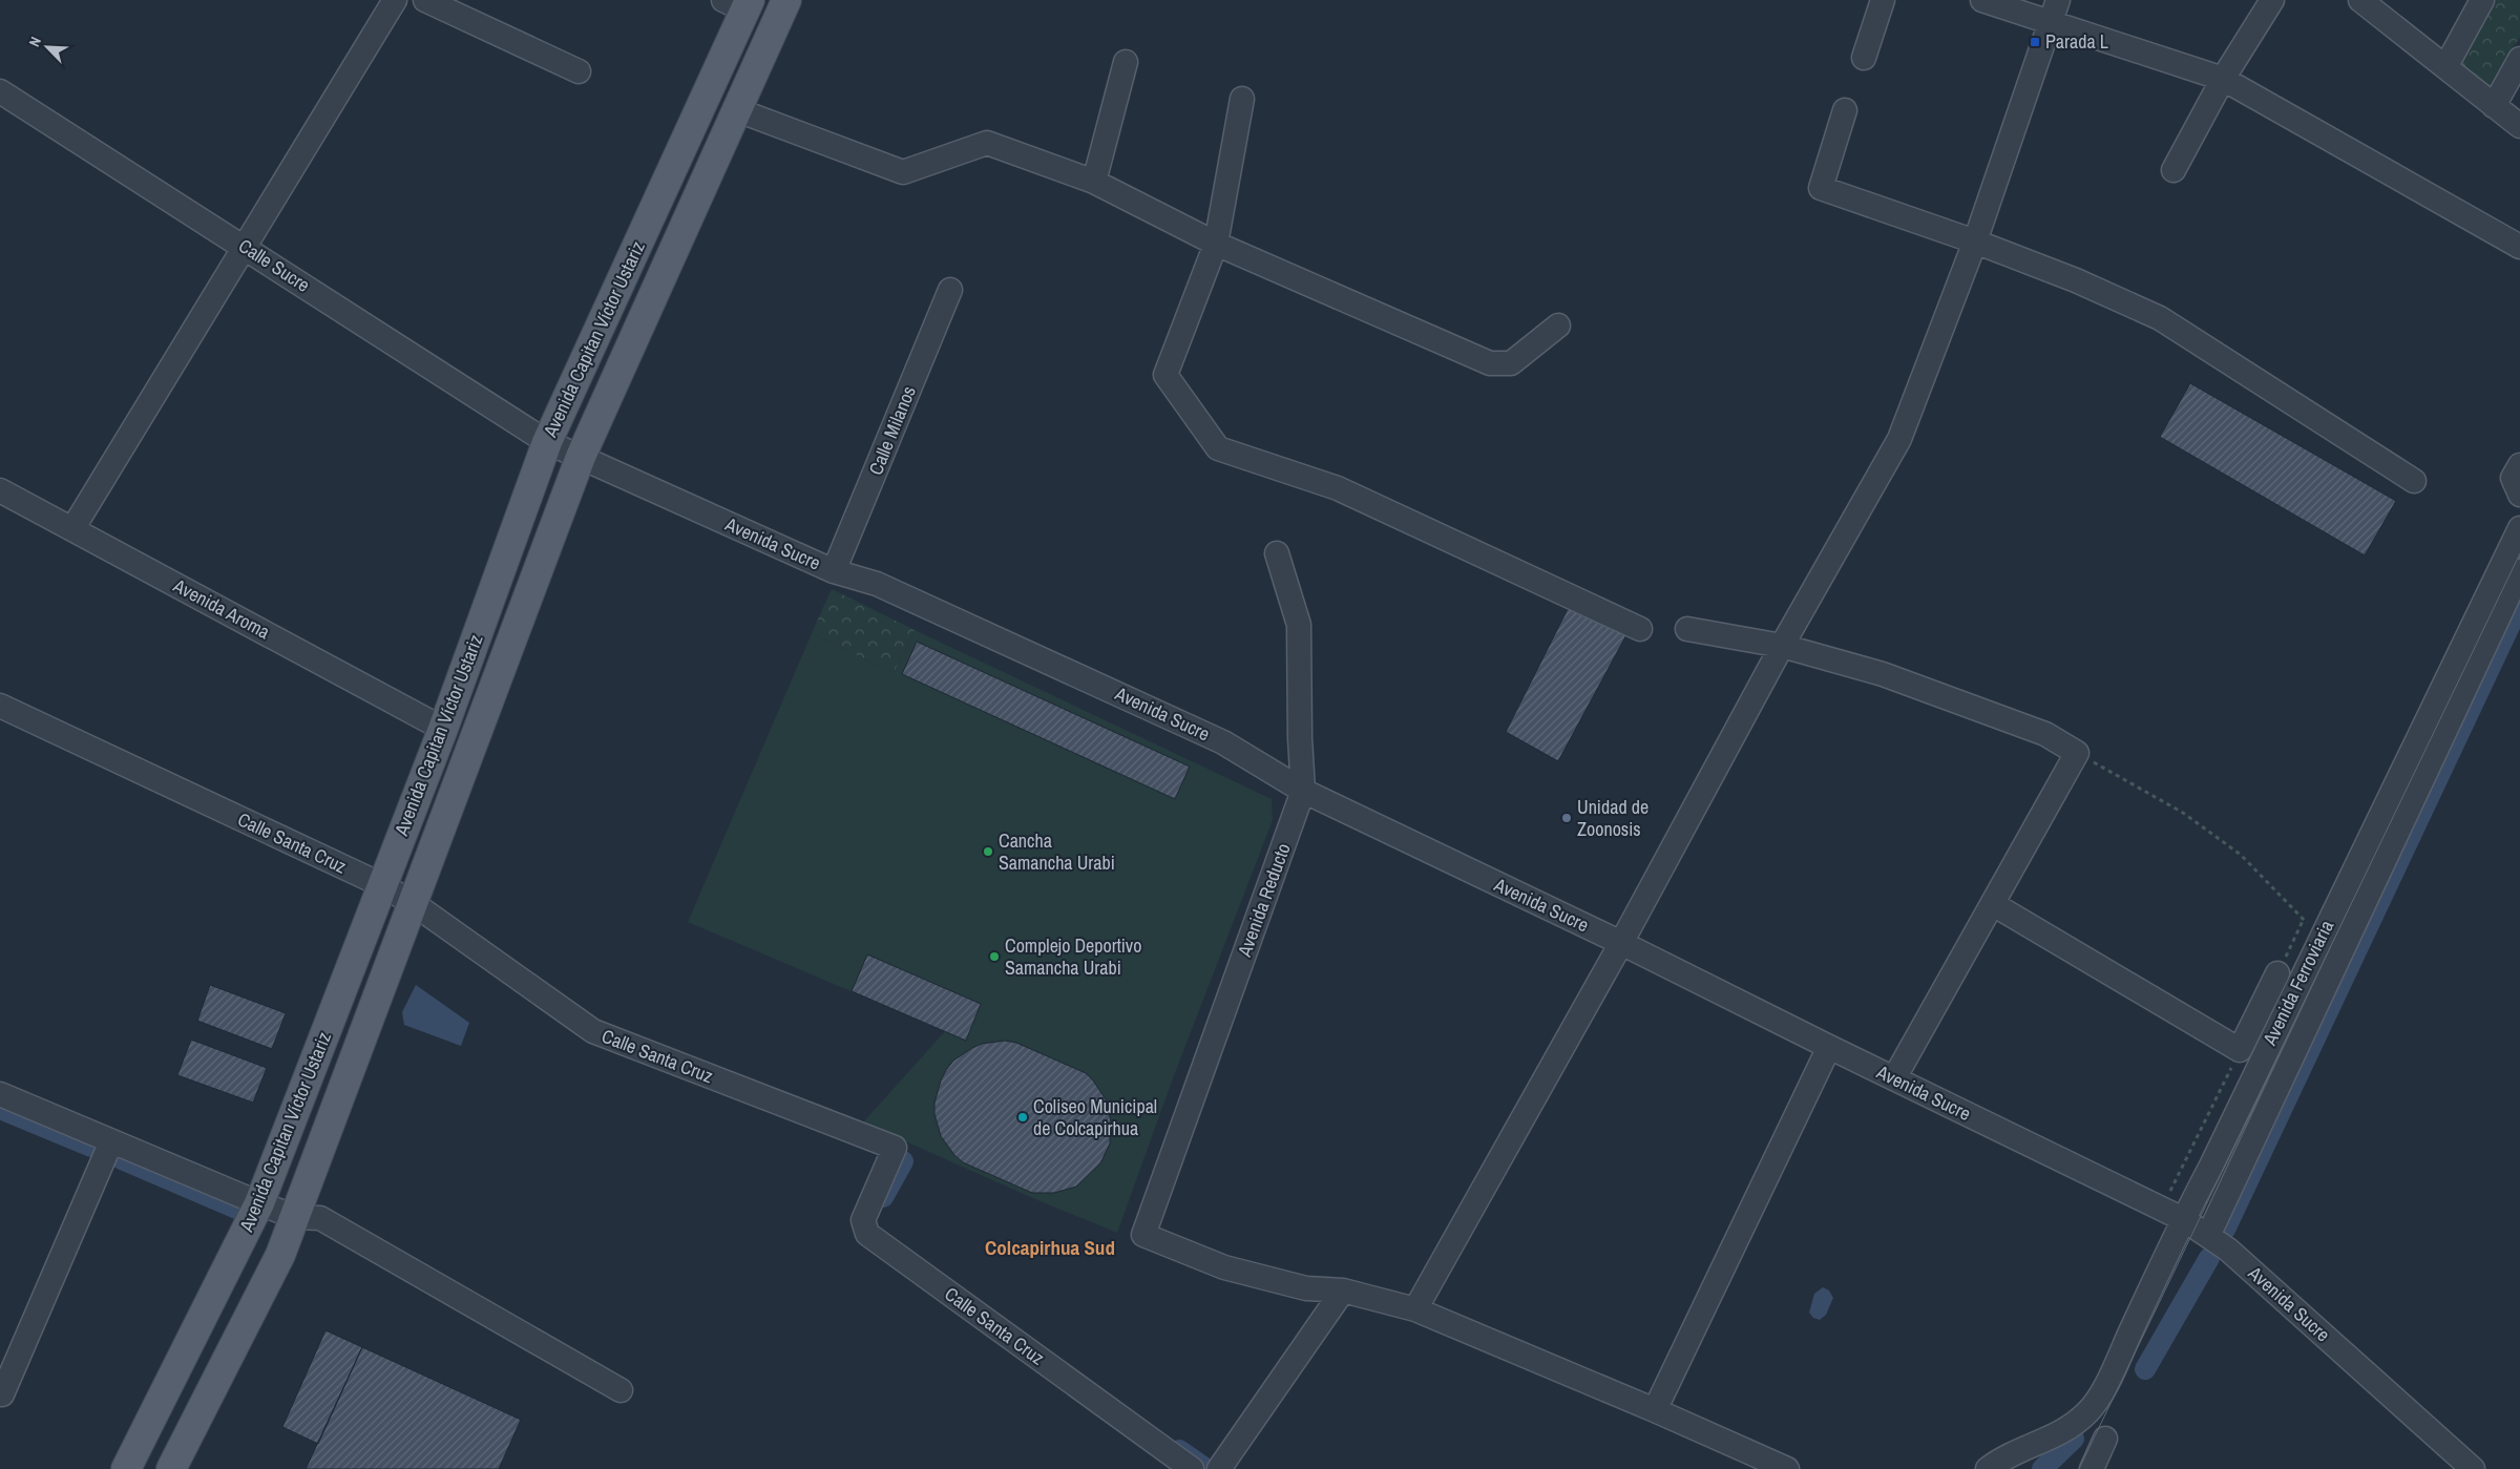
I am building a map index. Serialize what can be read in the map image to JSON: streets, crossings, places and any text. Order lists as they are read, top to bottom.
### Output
{
  "streets": {
    "main road": ["Avenida Capitan Víctor Ustariz"],
    "street": [
      "Calle Sucre",
      "Calle Milanos",
      "Avenida Sucre",
      "Avenida Aroma",
      "Calle Santa Cruz",
      "Avenida Reducto",
      "Avenida Ferroviaria"
    ]
  },
  "crossings": [
    ["Calle Sucre", "Avenida Capitan Víctor Ustariz"],
    ["Calle Sucre", "Avenida Sucre"],
    ["Avenida Capitan Víctor Ustariz", "Avenida Sucre"],
    ["Avenida Capitan Víctor Ustariz", "Avenida Aroma"],
    ["Avenida Capitan Víctor Ustariz", "Calle Santa Cruz"],
    ["Calle Milanos", "Avenida Sucre"],
    ["Avenida Sucre", "Avenida Reducto"],
    ["Avenida Sucre", "Avenida Ferroviaria"]
  ],
  "districts": ["Colcapirhua Sud"],
  "places": {
    "transit": ["Parada L"],
    "other": [
      "Unidad de Zoonosis",
      "Cancha Samancha Urabi",
      "Complejo Deportivo Samancha Urabi",
      "Coliseo Municipal de Colcapirhua"
    ]
  },
  "north": "top left"
}
